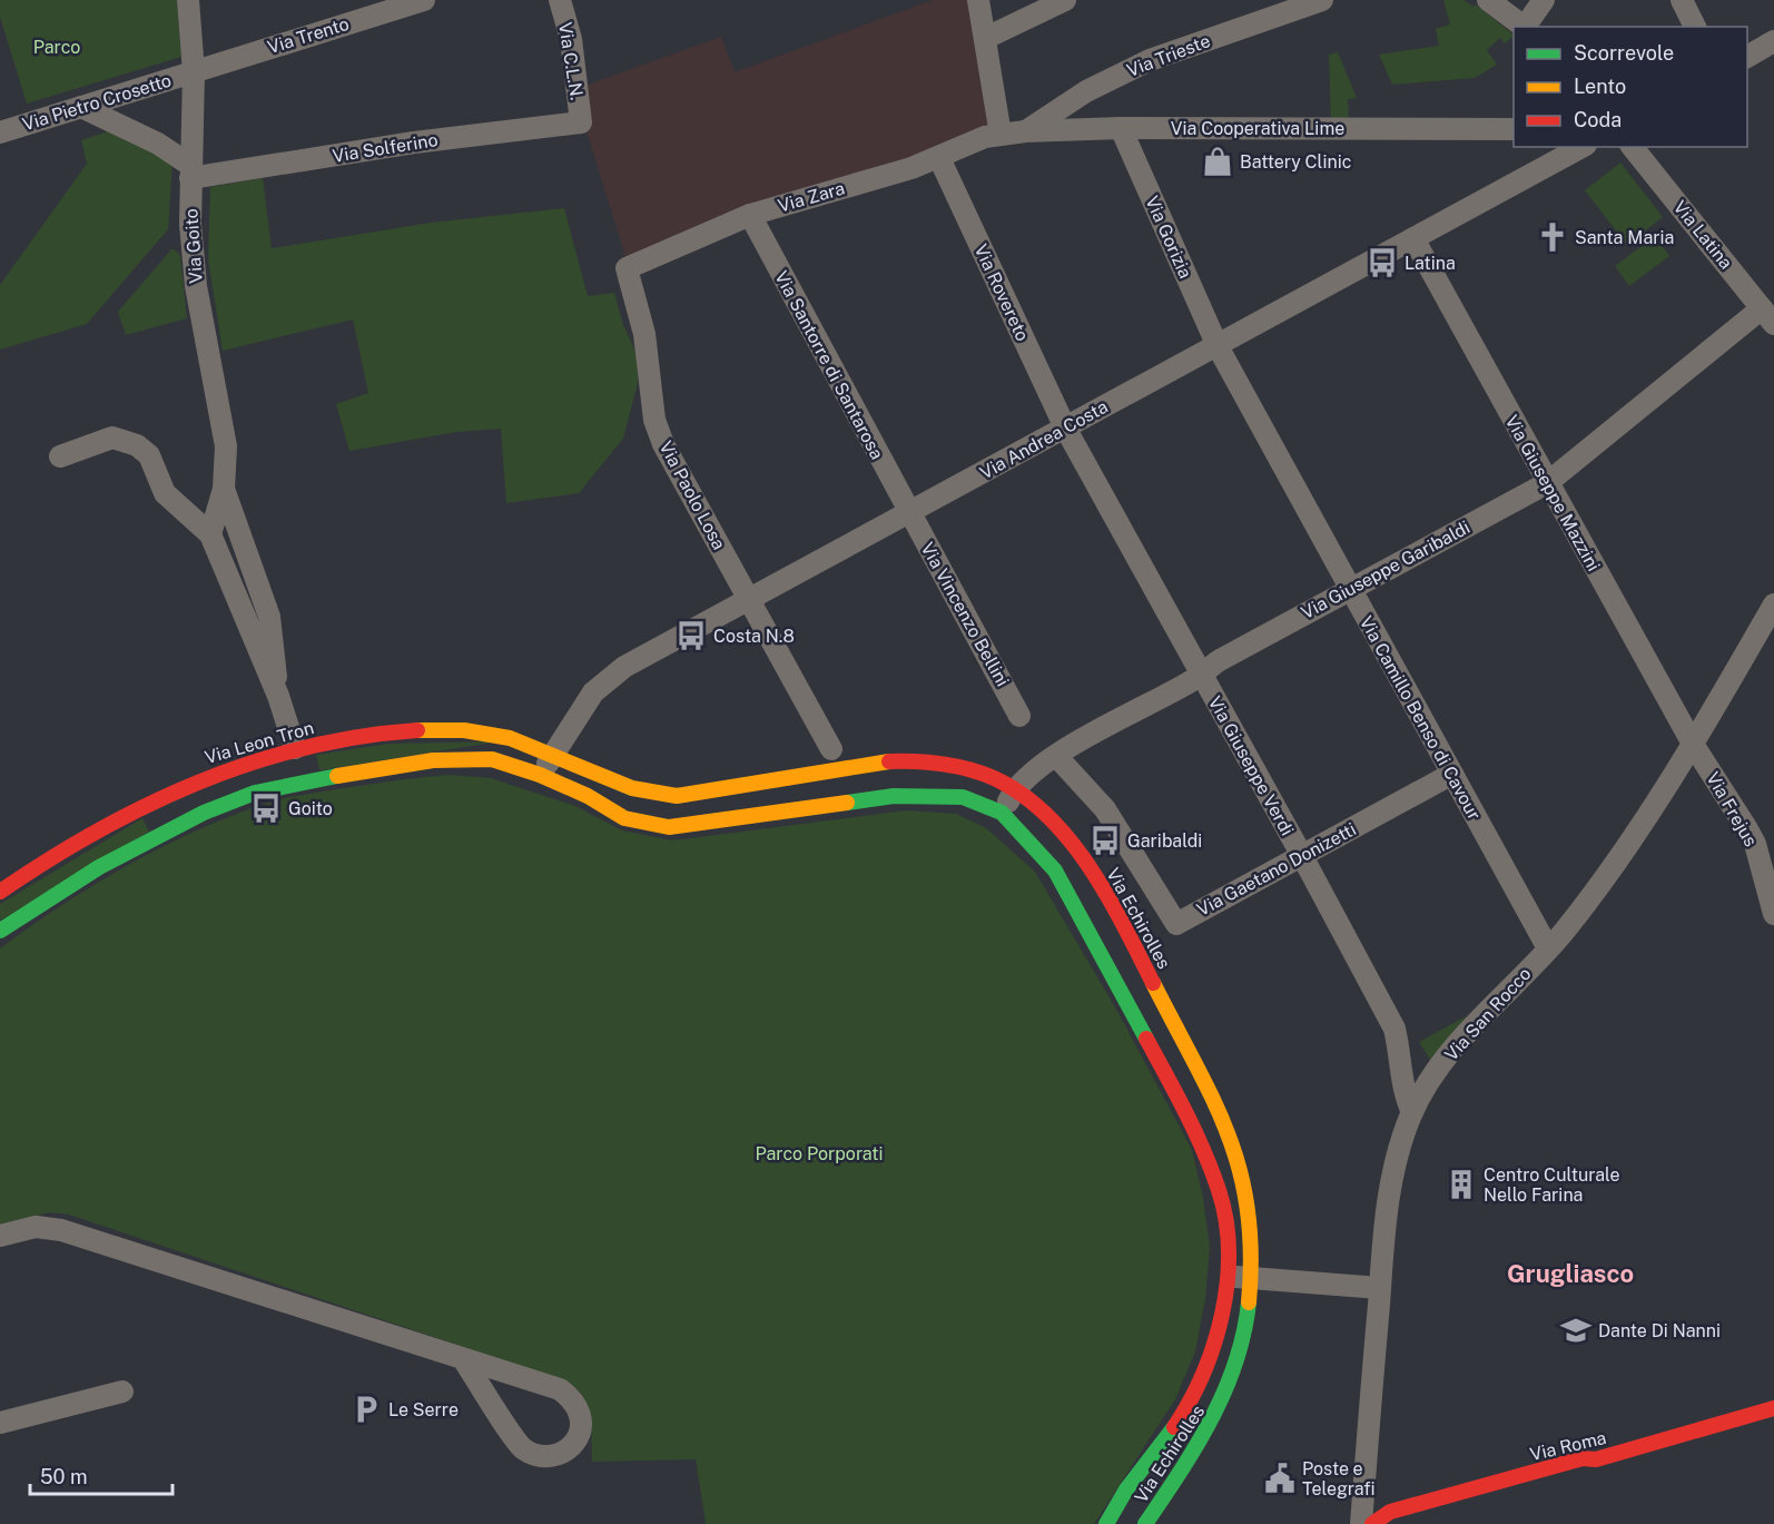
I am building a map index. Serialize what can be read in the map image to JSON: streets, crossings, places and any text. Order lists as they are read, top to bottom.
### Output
{
  "streets": {
    "street": [
      "Via Trento",
      "Via Trieste",
      "Via C.L.N.",
      "Via Pietro Crosetto",
      "Via Cooperativa Lime",
      "Via Solferino",
      "Via Zara",
      "Via Latina",
      "Via Gorizia",
      "Via Goito",
      "Via Rovereto",
      "Via Santorre di Santarosa",
      "Via Andrea Costa",
      "Via Giuseppe Mazzini",
      "Via Paolo Losa",
      "Via Giuseppe Garibaldi",
      "Via Vincenzo Bellini",
      "Via Camillo Benso di Cavour",
      "Via Leon Tron",
      "Via Giuseppe Verdi",
      "Via Frejus",
      "Via Gaetano Donizetti",
      "Via Echirolles",
      "Via San Rocco",
      "Via Roma"
    ]
  },
  "crossings": [
    ["Via Trento", "Via Pietro Crosetto"],
    ["Via Trento", "Via Goito"],
    ["Via Trieste", "Via Cooperativa Lime"],
    ["Via C.L.N.", "Via Solferino"],
    ["Via Pietro Crosetto", "Via Goito"],
    ["Via Cooperativa Lime", "Via Zara"],
    ["Via Cooperativa Lime", "Via Gorizia"],
    ["Via Solferino", "Via Goito"],
    ["Via Zara", "Via Rovereto"],
    ["Via Zara", "Via Santorre di Santarosa"],
    ["Via Zara", "Via Paolo Losa"],
    ["Via Latina", "Via Giuseppe Garibaldi"],
    ["Via Gorizia", "Via Andrea Costa"],
    ["Via Gorizia", "Via Camillo Benso di Cavour"],
    ["Via Goito", "Via Leon Tron"],
    ["Via Rovereto", "Via Andrea Costa"],
    ["Via Rovereto", "Via Giuseppe Verdi"],
    ["Via Santorre di Santarosa", "Via Andrea Costa"],
    ["Via Santorre di Santarosa", "Via Vincenzo Bellini"],
    ["Via Andrea Costa", "Via Giuseppe Mazzini"],
    ["Via Andrea Costa", "Via Paolo Losa"],
    ["Via Andrea Costa", "Via Vincenzo Bellini"],
    ["Via Andrea Costa", "Via Camillo Benso di Cavour"],
    ["Via Andrea Costa", "Via Leon Tron"],
    ["Via Andrea Costa", "Via Giuseppe Verdi"],
    ["Via Andrea Costa", "Via Echirolles"],
    ["Via Giuseppe Mazzini", "Via Giuseppe Garibaldi"],
    ["Via Giuseppe Mazzini", "Via Frejus"],
    ["Via Giuseppe Mazzini", "Via San Rocco"],
    ["Via Giuseppe Garibaldi", "Via Camillo Benso di Cavour"],
    ["Via Giuseppe Garibaldi", "Via Giuseppe Verdi"],
    ["Via Giuseppe Garibaldi", "Via Gaetano Donizetti"],
    ["Via Giuseppe Garibaldi", "Via Echirolles"],
    ["Via Camillo Benso di Cavour", "Via Gaetano Donizetti"],
    ["Via Camillo Benso di Cavour", "Via San Rocco"],
    ["Via Leon Tron", "Via Echirolles"],
    ["Via Giuseppe Verdi", "Via Gaetano Donizetti"],
    ["Via Giuseppe Verdi", "Via San Rocco"],
    ["Via Frejus", "Via San Rocco"]
  ],
  "districts": ["Grugliasco"],
  "parks": ["Parco", "Parco Porporati"],
  "places": {
    "shop": ["Battery Clinic"],
    "church": ["Santa Maria"],
    "bus stop": [
      "Latina",
      "Costa N.8",
      "Goito",
      "Garibaldi"
    ],
    "building": ["Centro Culturale Nello Farina"],
    "school or university": ["Dante Di Nanni"],
    "parking": ["Le Serre"],
    "public building": ["Poste e Telegrafi"]
  },
  "legend": ["Scorrevole", "Lento", "Coda"],
  "scale_bar": "50 m"
}
